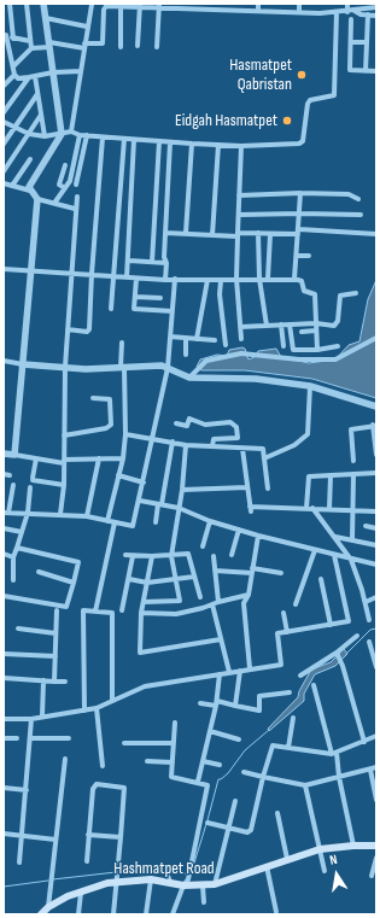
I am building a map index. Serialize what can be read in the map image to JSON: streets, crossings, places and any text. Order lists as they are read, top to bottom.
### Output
{
  "streets": {
    "main road": ["Hashmatpet Road"]
  },
  "places": ["Hasmatpet Qabristan", "Eidgah Hasmatpet"],
  "north": "top"
}
